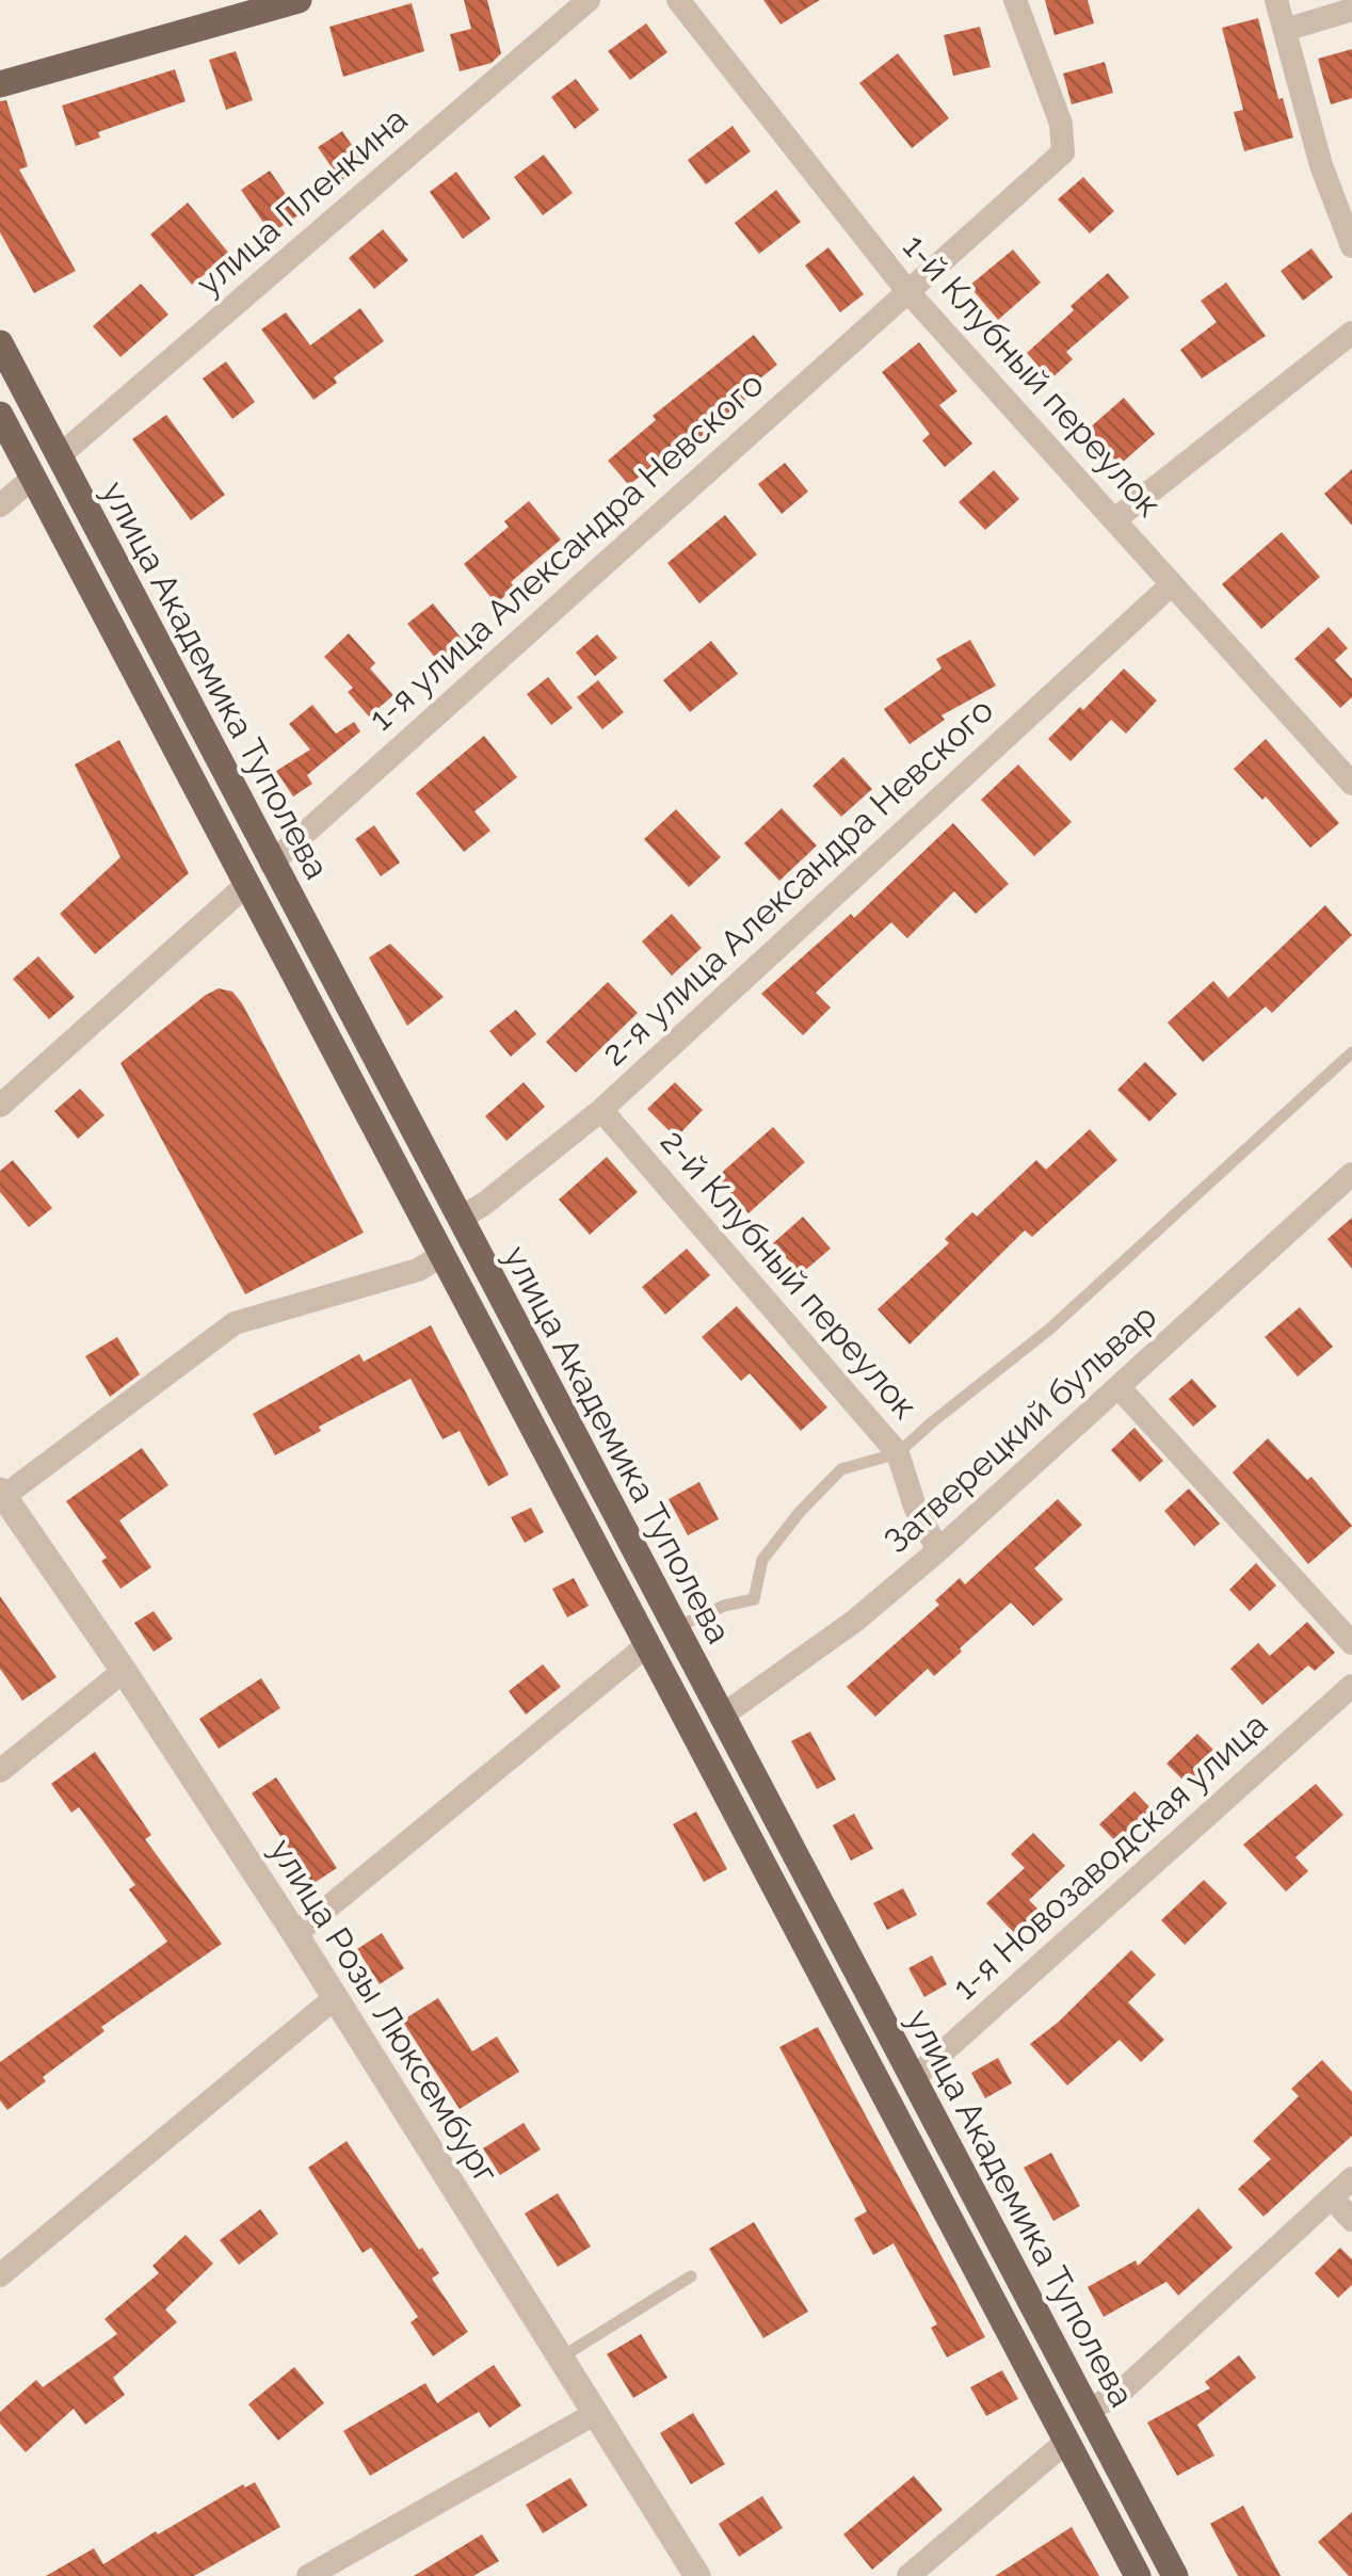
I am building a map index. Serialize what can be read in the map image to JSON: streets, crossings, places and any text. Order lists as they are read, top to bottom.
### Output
{
  "streets": {
    "main road": ["улица Академика Туполева"],
    "street": [
      "улица Пленкина",
      "1-й Клубный переулок",
      "1-я улица Александра Невского",
      "2-я улица Александра Невского",
      "2-й Клубный переулок",
      "Затверецкий бульвар",
      "1-я Новозаводская улица",
      "улица Розы Люксембург"
    ]
  },
  "crossings": [
    ["улица Пленкина", "улица Академика Туполева"],
    ["1-й Клубный переулок", "1-я улица Александра Невского"],
    ["1-й Клубный переулок", "2-я улица Александра Невского"],
    ["1-я улица Александра Невского", "улица Академика Туполева"],
    ["улица Академика Туполева", "2-я улица Александра Невского"],
    ["улица Академика Туполева", "Затверецкий бульвар"],
    ["улица Академика Туполева", "1-я Новозаводская улица"],
    ["2-я улица Александра Невского", "2-й Клубный переулок"],
    ["2-й Клубный переулок", "Затверецкий бульвар"]
  ]
}
